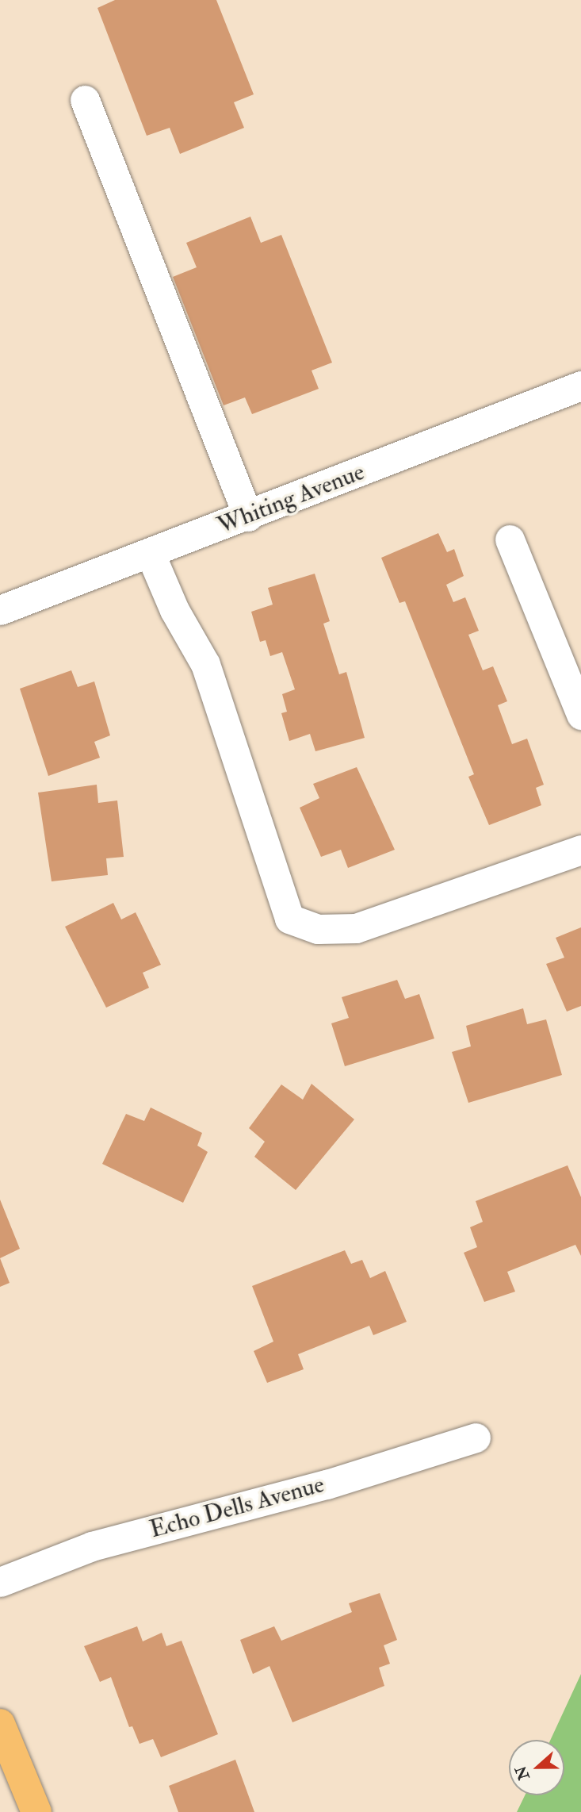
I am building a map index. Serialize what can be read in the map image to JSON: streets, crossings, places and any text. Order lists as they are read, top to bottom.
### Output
{
  "streets": {
    "street": ["Whiting Avenue", "Echo Dells Avenue"]
  },
  "north": "left"
}
